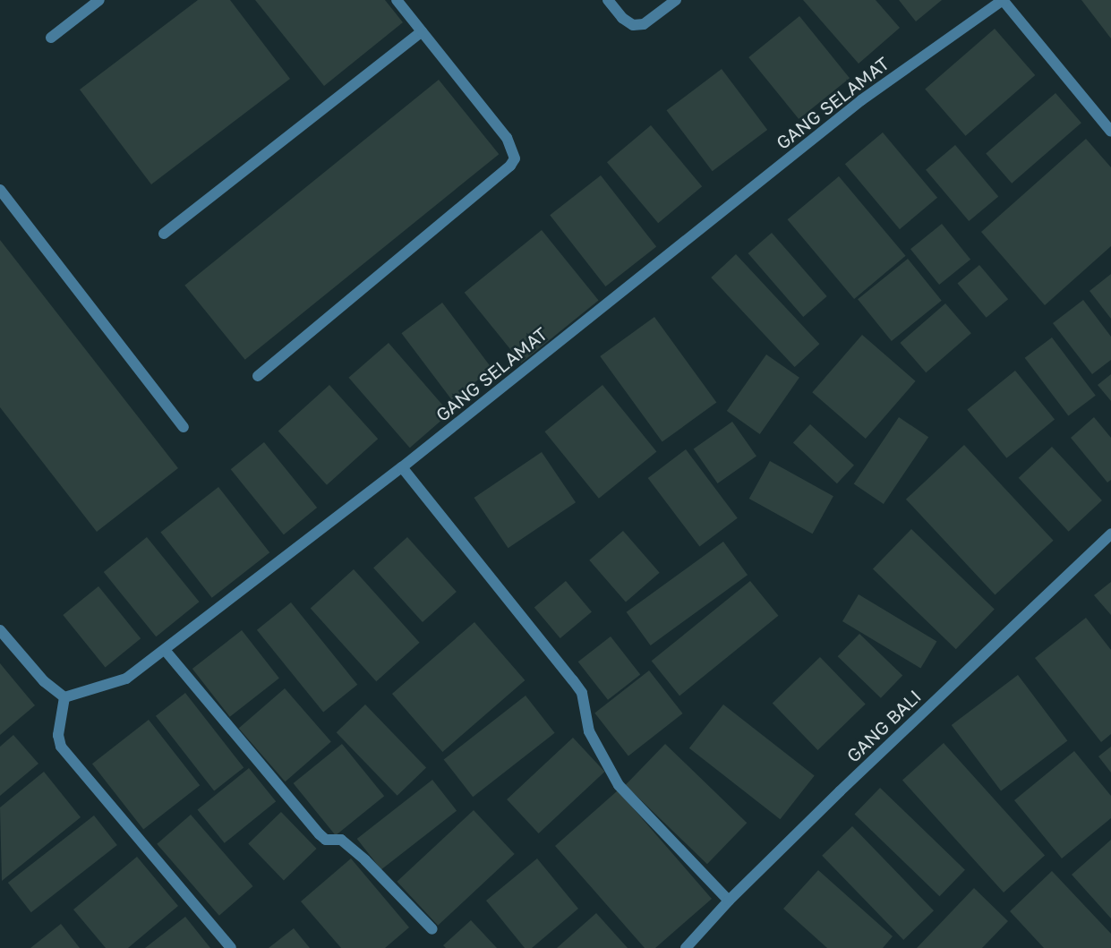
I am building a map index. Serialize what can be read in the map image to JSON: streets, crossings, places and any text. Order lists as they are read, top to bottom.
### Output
{
  "streets": {
    "street": ["GANG SELAMAT", "GANG BALI"]
  }
}
